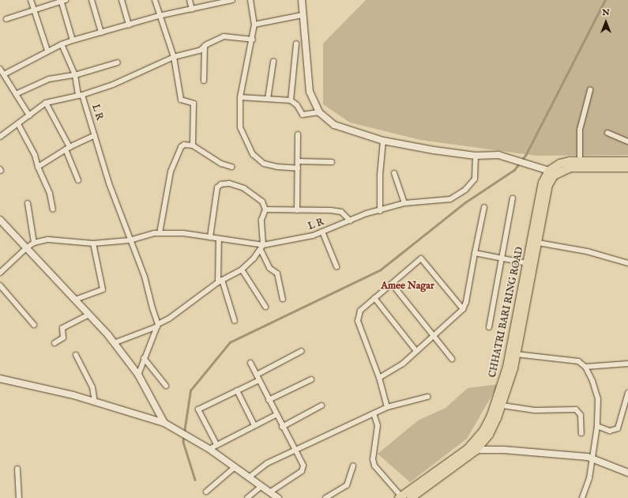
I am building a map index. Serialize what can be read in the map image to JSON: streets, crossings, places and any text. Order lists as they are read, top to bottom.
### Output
{
  "streets": {
    "main road": ["CHHATRI BARI RING ROAD"],
    "street": ["L R"]
  },
  "districts": ["Amee Nagar"],
  "north": "top"
}
